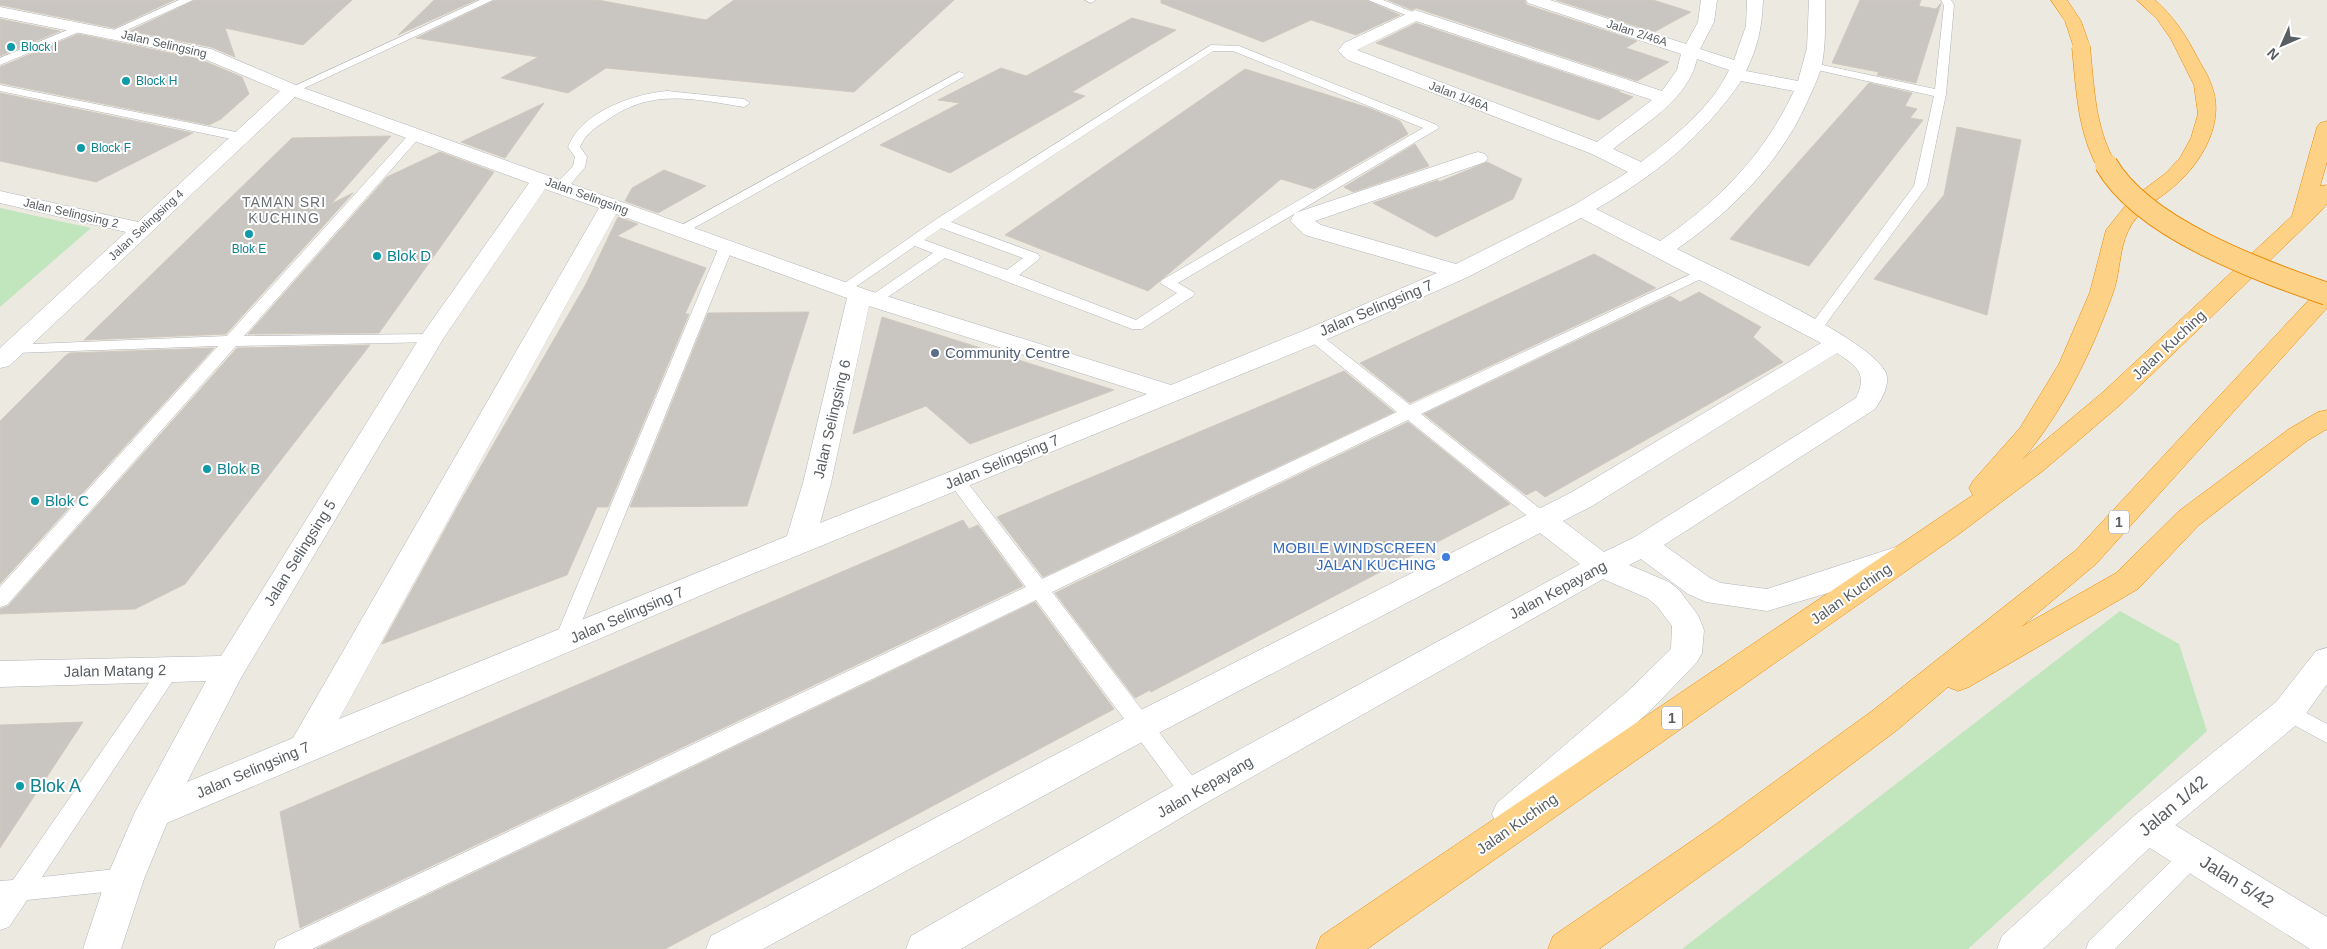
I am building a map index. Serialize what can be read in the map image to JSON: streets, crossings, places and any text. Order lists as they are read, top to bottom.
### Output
{
  "streets": {
    "highway": ["Jalan Kuching", "1"],
    "street": [
      "Jalan 2/46A",
      "Jalan Selingsing",
      "Jalan 1/46A",
      "Jalan Selingsing 2",
      "Jalan Selingsing 4",
      "Jalan Selingsing 7",
      "Jalan Selingsing 6",
      "Jalan Selingsing 5",
      "Jalan Kepayang",
      "Jalan Matang 2",
      "Jalan 1/42",
      "Jalan 5/42"
    ]
  },
  "crossings": [
    ["Jalan 2/46A", "Jalan Selingsing 7"],
    ["Jalan Selingsing", "Jalan Selingsing 4"],
    ["Jalan Selingsing", "Jalan Selingsing 7"],
    ["Jalan Selingsing", "Jalan Selingsing 6"],
    ["Jalan Selingsing", "Jalan Selingsing 5"],
    ["Jalan 1/46A", "Jalan Selingsing 7"],
    ["Jalan Selingsing 2", "Jalan Selingsing 4"],
    ["Jalan Selingsing 7", "Jalan Selingsing 6"],
    ["Jalan Selingsing 7", "Jalan Selingsing 5"],
    ["Jalan Selingsing 7", "Jalan Kepayang"],
    ["Jalan Selingsing 5", "Jalan Matang 2"],
    ["Jalan 1/42", "Jalan 5/42"]
  ],
  "districts": ["TAMAN SRI KUCHING"],
  "places": [
    "Block I",
    "Block H",
    "Block F",
    "Blok E",
    "Blok D",
    "Community Centre",
    "Blok B",
    "Blok C",
    "MOBILE WINDSCREEN JALAN KUCHING",
    "Blok A"
  ],
  "north": "bottom left"
}
